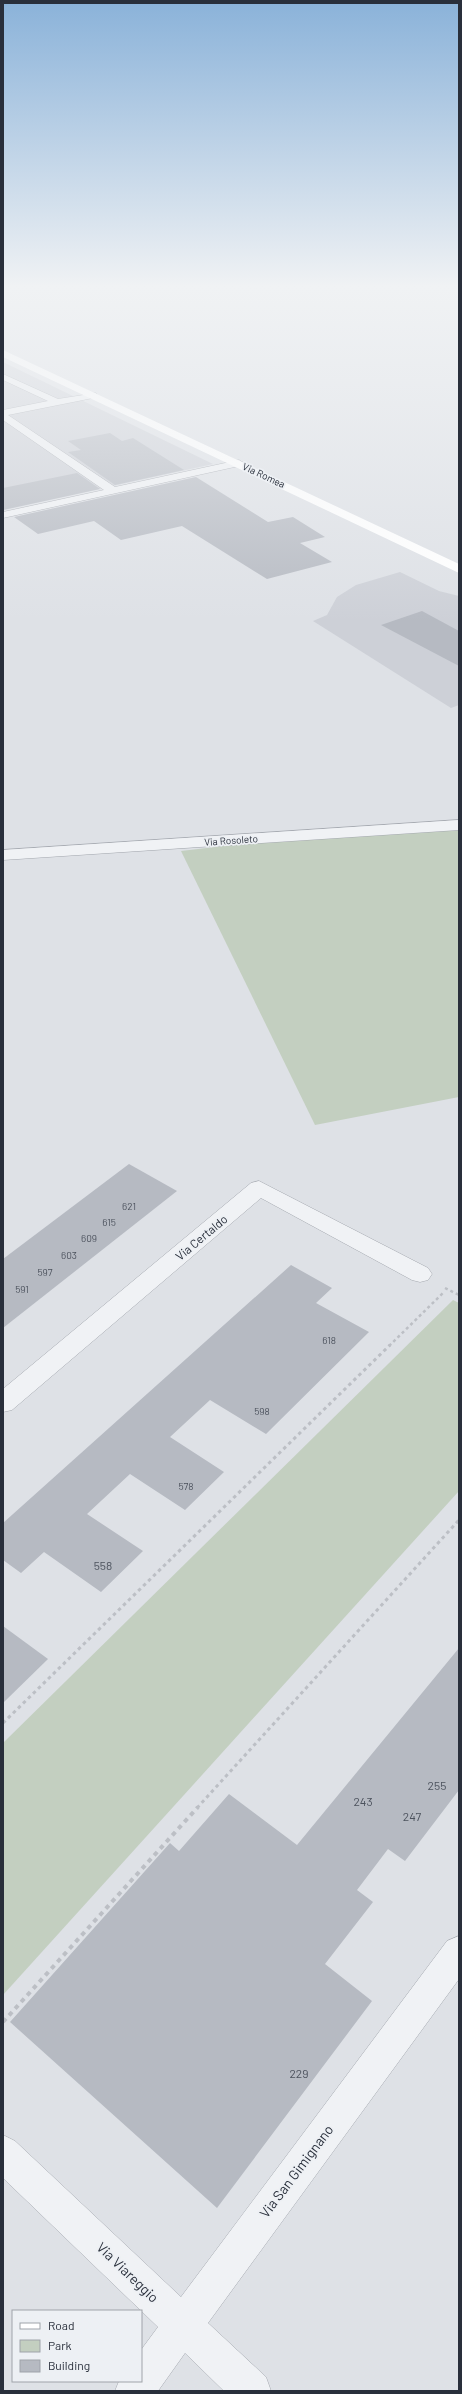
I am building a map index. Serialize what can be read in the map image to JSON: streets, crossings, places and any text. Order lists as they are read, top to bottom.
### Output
{
  "streets": {
    "main road": ["Via Romea"],
    "street": [
      "Via Rosoleto",
      "Via Certaldo",
      "Via San Gimignano",
      "Via Viareggio"
    ]
  },
  "crossings": [
    ["Via San Gimignano", "Via Viareggio"]
  ],
  "house_numbers": [
    "621",
    "615",
    "609",
    "603",
    "597",
    "591",
    "618",
    "598",
    "578",
    "558",
    "255",
    "243",
    "247",
    "229"
  ],
  "legend": ["Road", "Park", "Building"]
}
